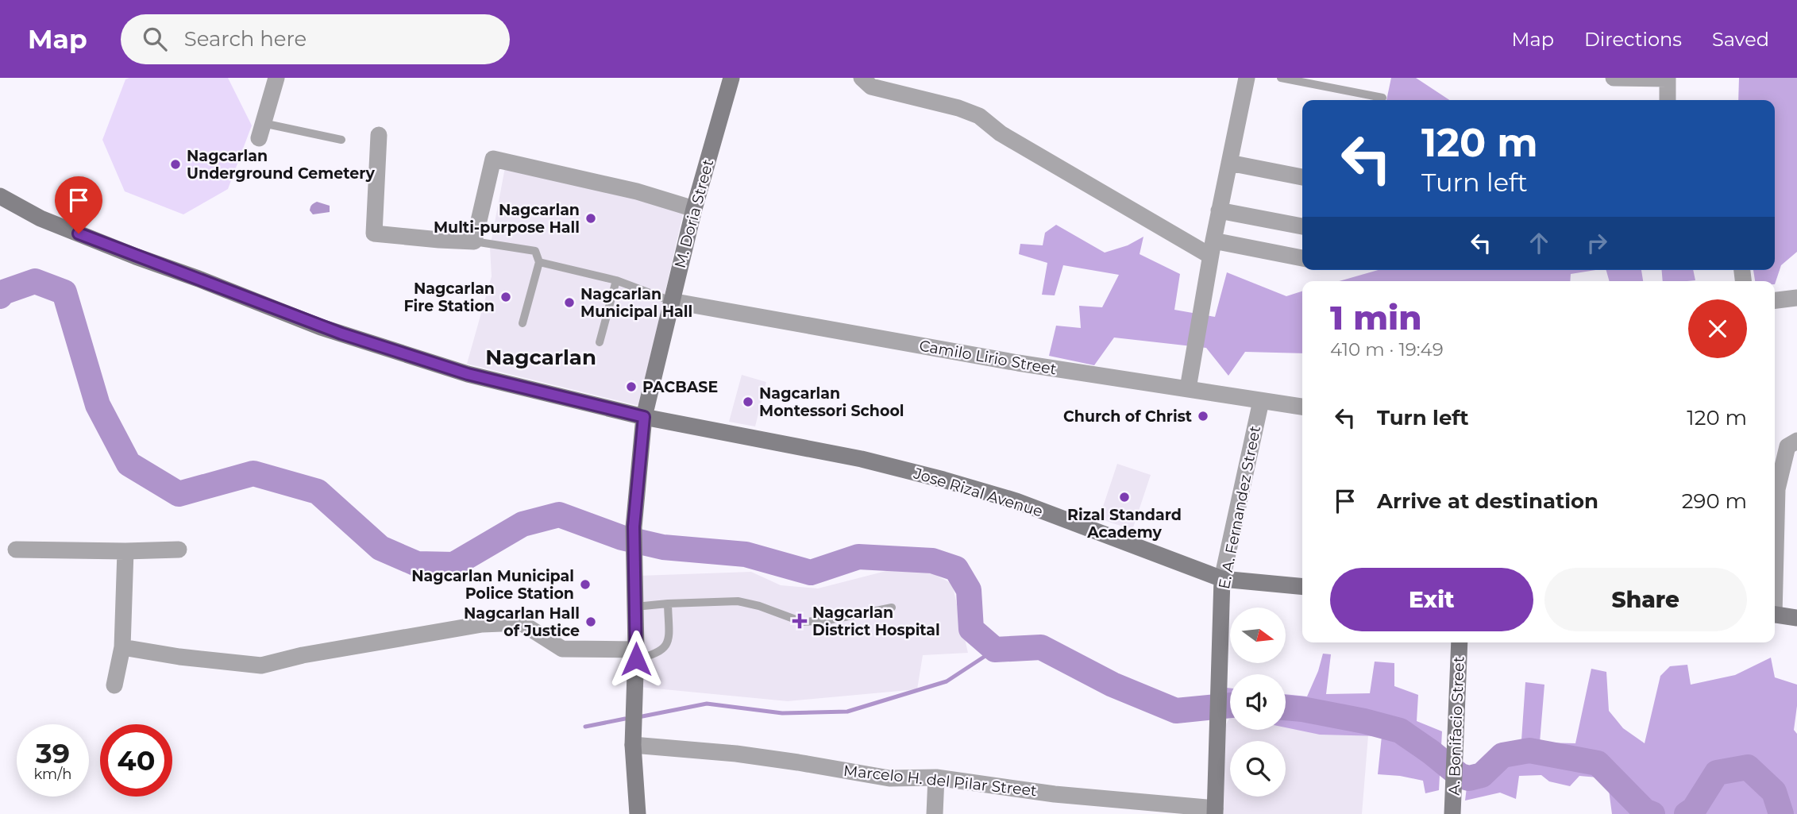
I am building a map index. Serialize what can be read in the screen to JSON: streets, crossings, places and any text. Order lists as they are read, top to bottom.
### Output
{
  "streets": {
    "main road": [
      "M. Doria Street",
      "Jose Rizal Avenue",
      "E. A. Fernandez Street",
      "A. Bonifacio Street"
    ],
    "street": ["Camilo Lirio Street", "Marcelo H. del Pilar Street"]
  },
  "crossings": [
    ["M. Doria Street", "Camilo Lirio Street"],
    ["M. Doria Street", "Jose Rizal Avenue"],
    ["M. Doria Street", "Marcelo H. del Pilar Street"],
    ["Camilo Lirio Street", "E. A. Fernandez Street"],
    ["Jose Rizal Avenue", "E. A. Fernandez Street"],
    ["E. A. Fernandez Street", "Marcelo H. del Pilar Street"]
  ],
  "districts": ["Nagcarlan"],
  "places": {
    "other": [
      "Nagcarlan Underground Cemetery",
      "Nagcarlan Multi-purpose Hall",
      "Nagcarlan Fire Station",
      "Nagcarlan Municipal Hall",
      "PACBASE",
      "Nagcarlan Montessori School",
      "Church of Christ",
      "Rizal Standard Academy",
      "Nagcarlan Municipal Police Station",
      "Nagcarlan Hall of Justice"
    ],
    "health": ["Nagcarlan District Hospital"]
  },
  "north": "right",
  "page": {
    "header": "Map",
    "search": "Search here",
    "nav": ["Map", "Directions", "Saved"],
    "turn": ["120 m", "Turn left"],
    "heading": ["1 min", "410 m · 19:49"],
    "list": [
      {
        "name": "Turn left",
        "value": "120 m"
      },
      {
        "name": "Arrive at destination",
        "value": "290 m"
      }
    ],
    "buttons": ["Exit", "Share"],
    "speed": "39 km/h",
    "limit": "40"
  }
}
